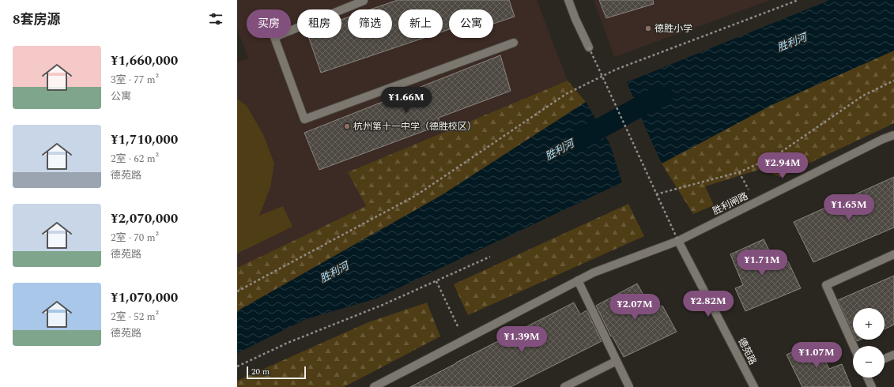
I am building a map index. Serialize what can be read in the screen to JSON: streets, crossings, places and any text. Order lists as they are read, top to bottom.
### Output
{
  "streets": {
    "street": ["胜利闸路", "德苑路"]
  },
  "crossings": [
    ["胜利闸路", "德苑路"]
  ],
  "water": ["胜利河"],
  "places": ["德胜小学", "杭州第十一中学（德胜校区）"],
  "scale_bar": "20 m",
  "page": {
    "heading": "8套房源",
    "chip": [
      "买房",
      "租房",
      "筛选",
      "新上",
      "公寓"
    ],
    "list": [
      {
        "name": "¥1,660,000",
        "note": "3室 · 77 m² · 公寓"
      },
      {
        "name": "¥1,710,000",
        "note": "2室 · 62 m² · 德苑路"
      },
      {
        "name": "¥2,070,000",
        "note": "2室 · 70 m² · 德苑路"
      },
      {
        "name": "¥1,070,000",
        "note": "2室 · 52 m² · 德苑路"
      }
    ],
    "price": [
      "¥1.66M",
      "¥2.94M",
      "¥1.65M",
      "¥1.71M",
      "¥2.82M",
      "¥2.07M",
      "¥1.39M",
      "¥1.07M"
    ],
    "map_buttons": ["+", "−"],
    "scale": "20 m"
  }
}
